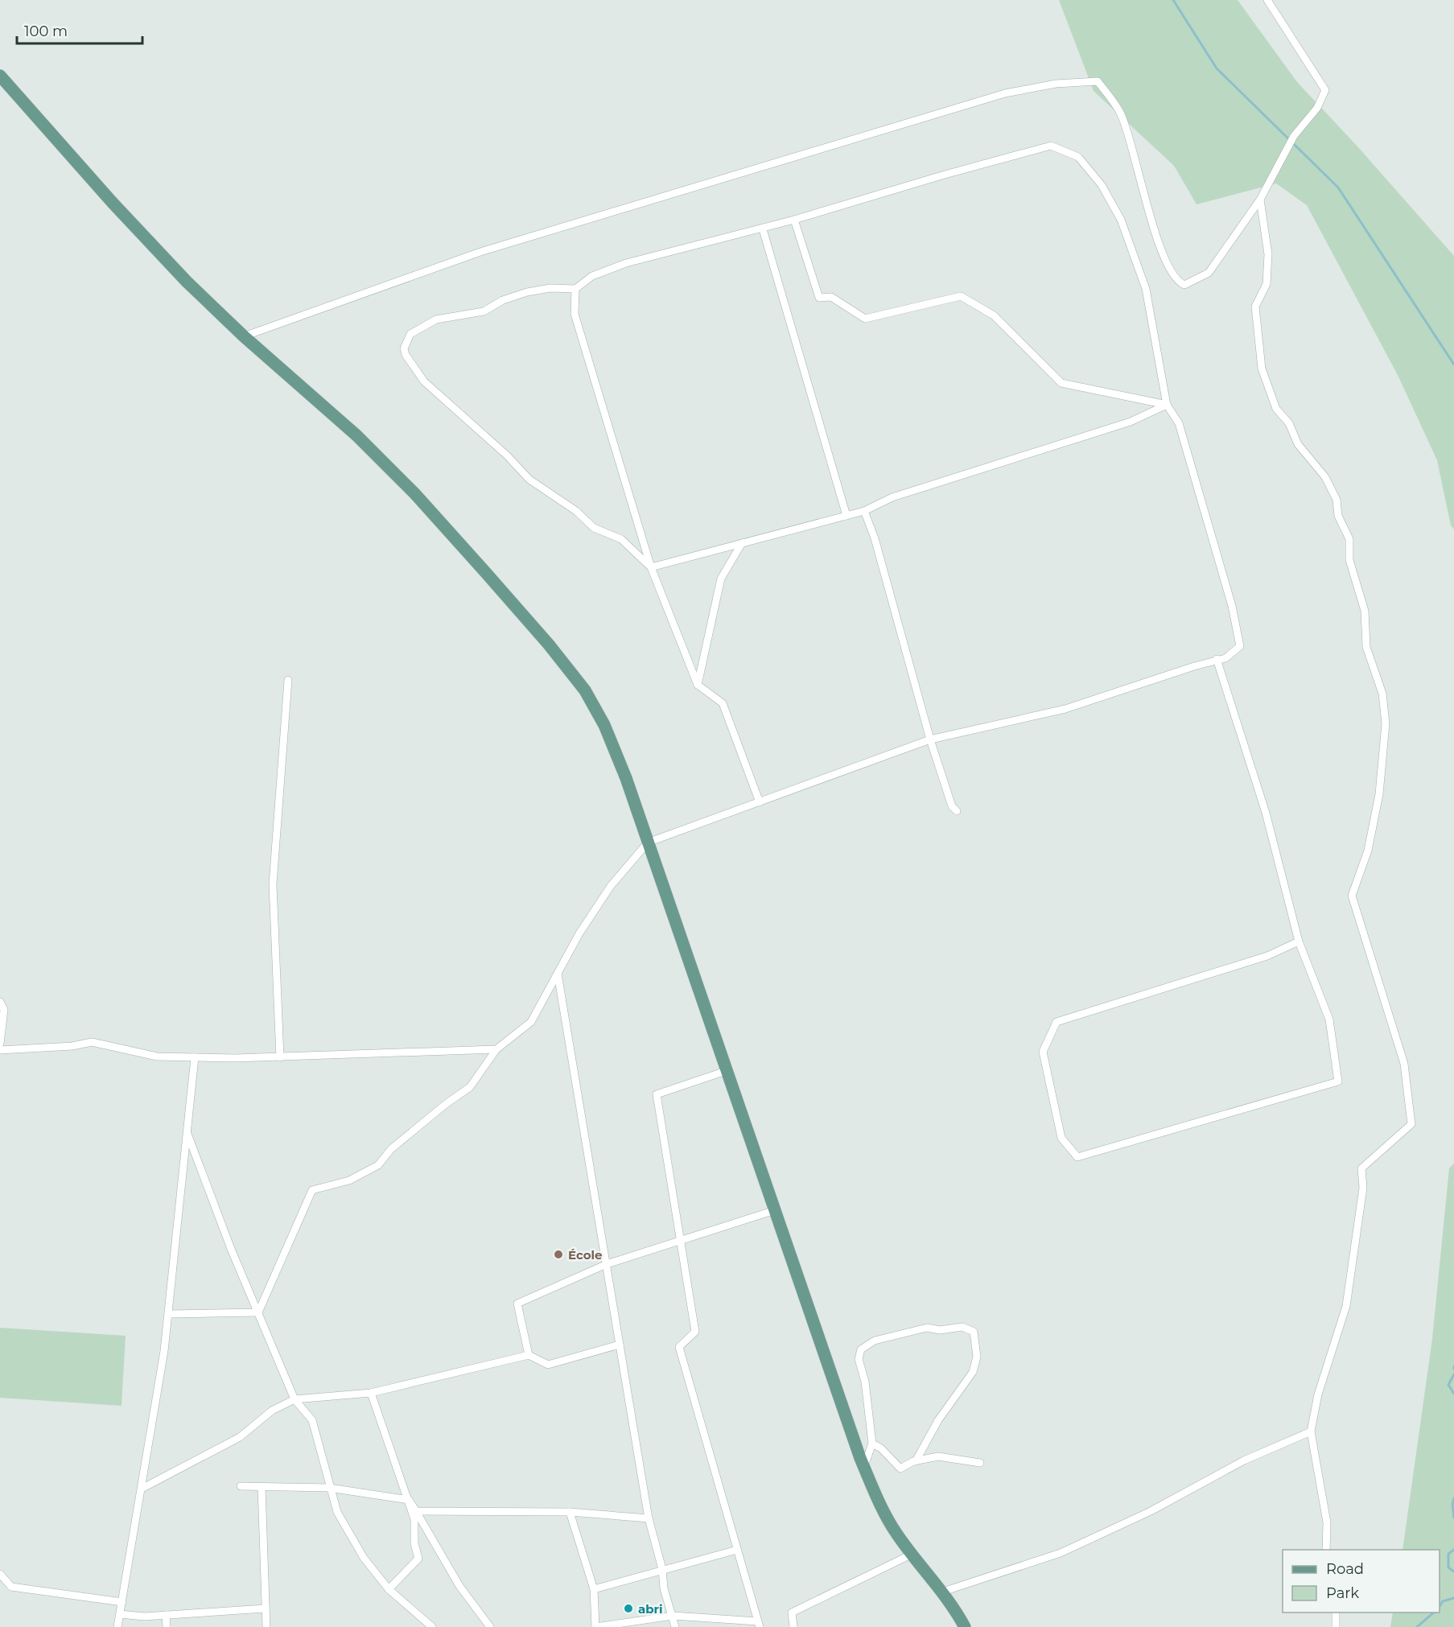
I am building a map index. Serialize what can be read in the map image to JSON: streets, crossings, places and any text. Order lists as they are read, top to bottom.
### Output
{
  "places": ["École", "abri"],
  "legend": ["Road", "Park"],
  "scale_bar": "100 m"
}
